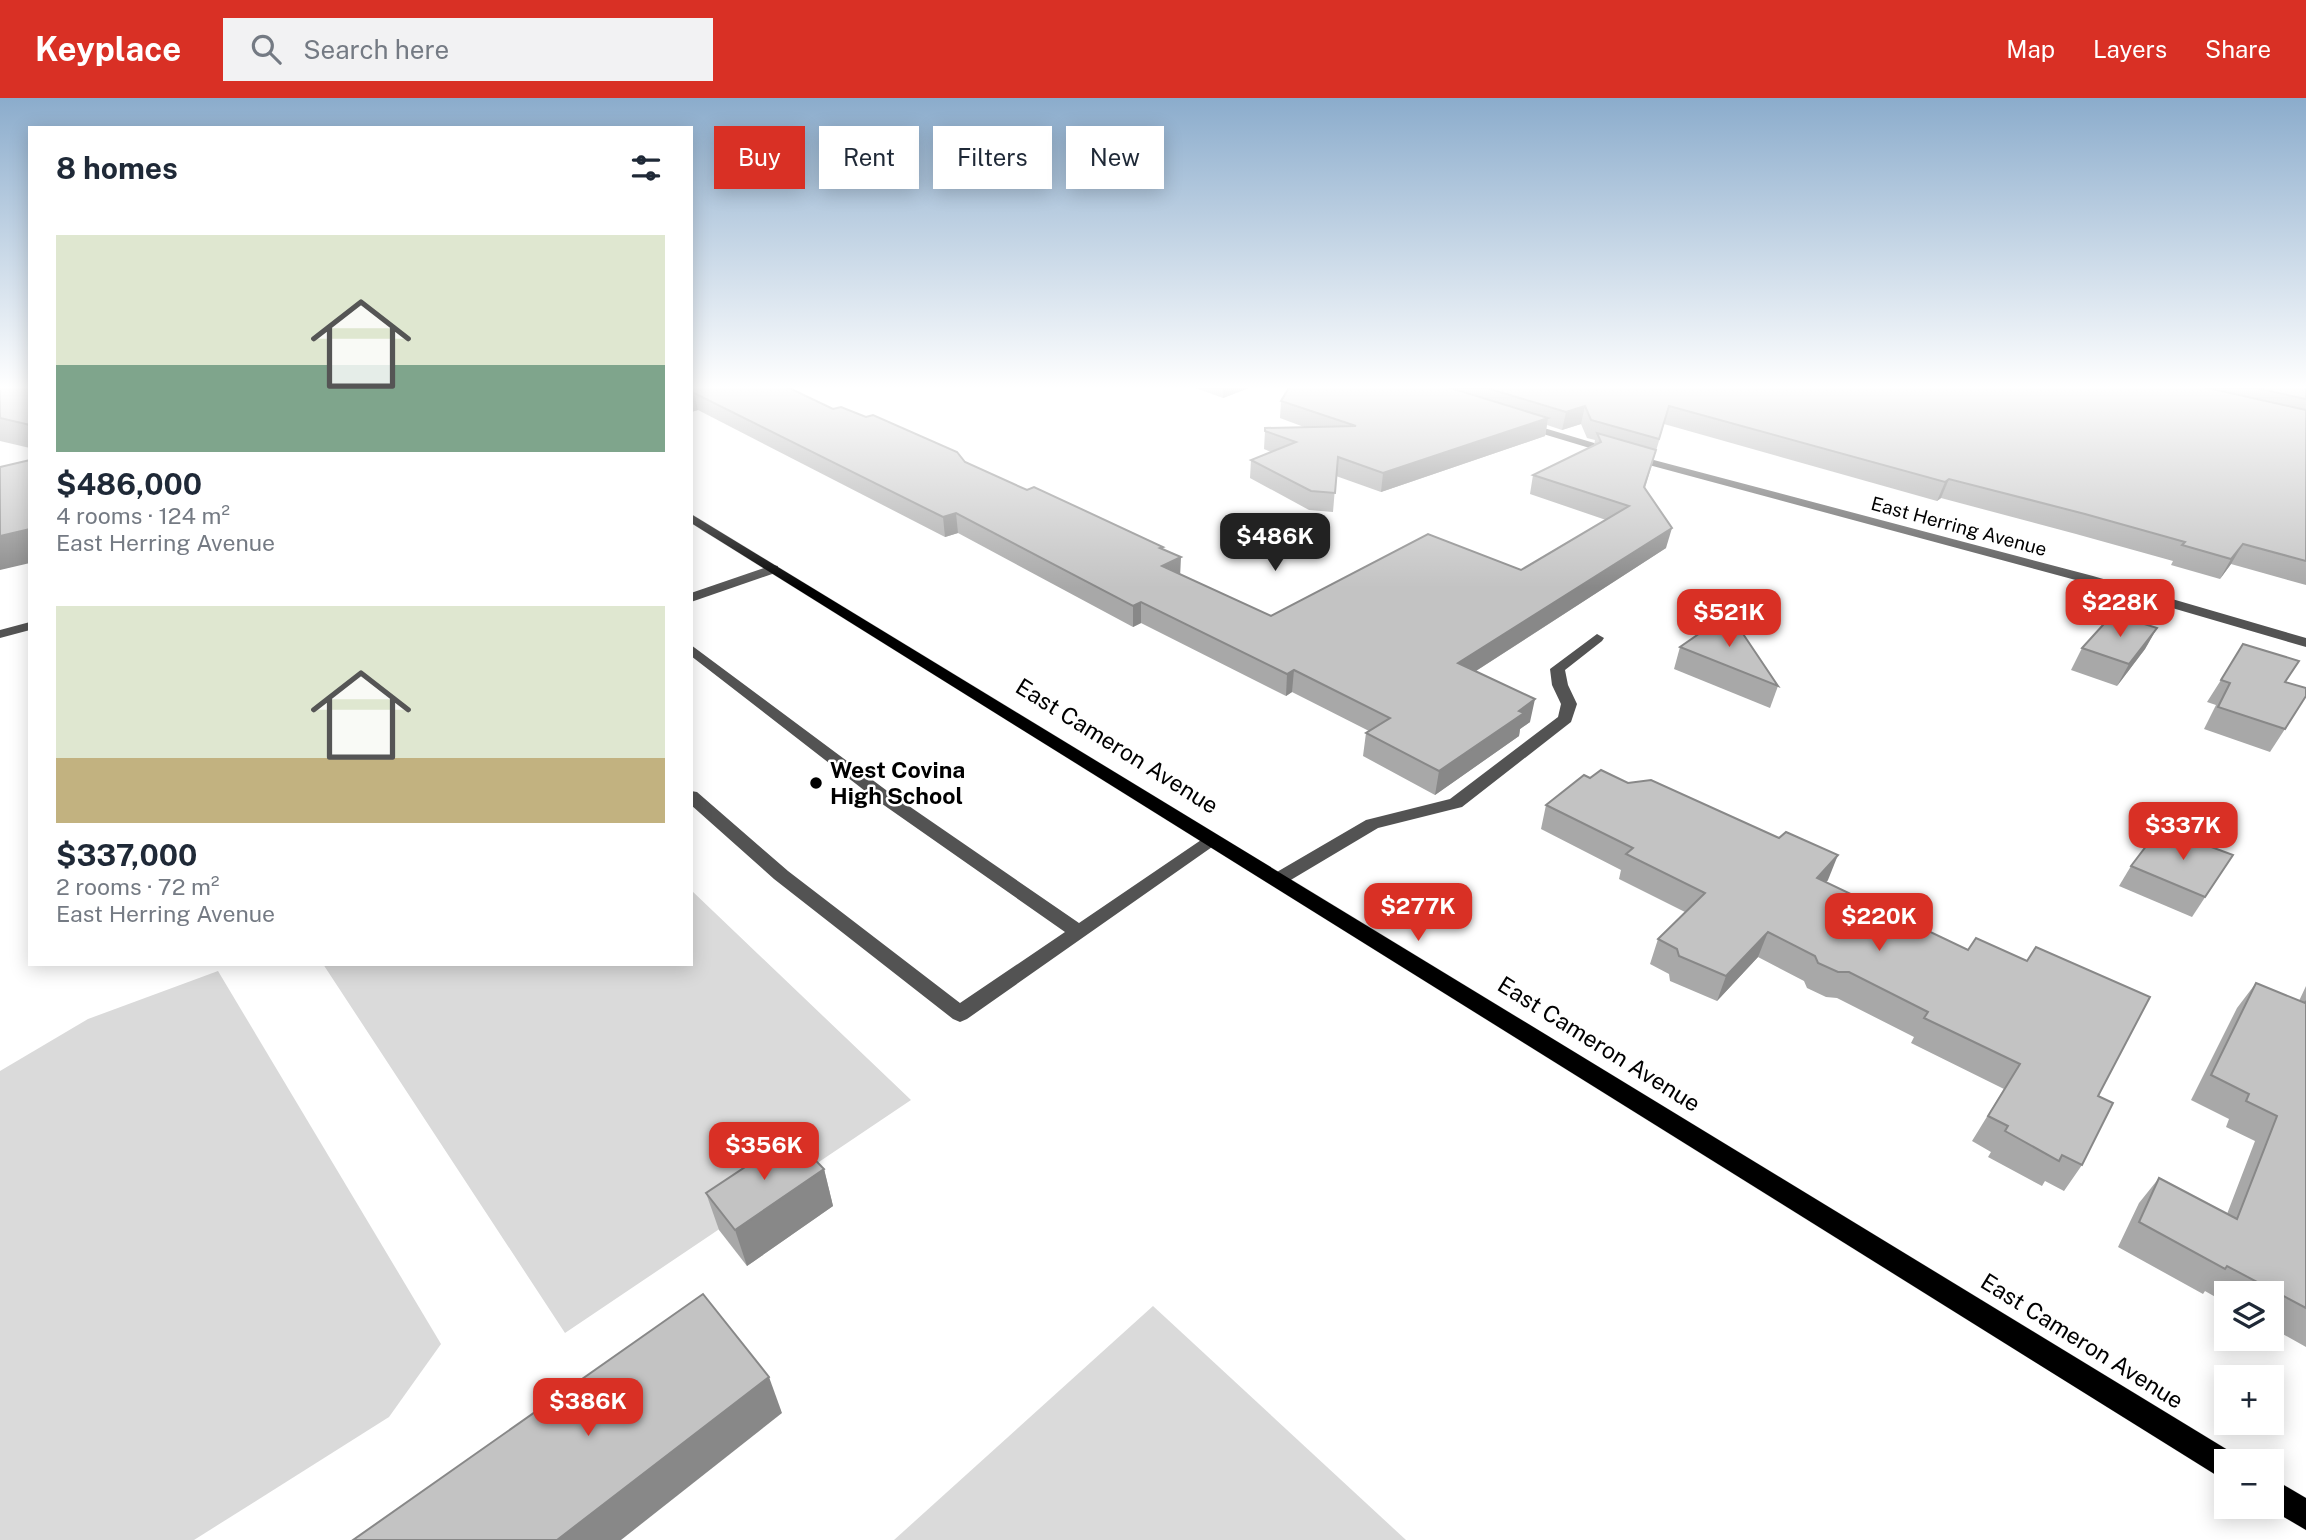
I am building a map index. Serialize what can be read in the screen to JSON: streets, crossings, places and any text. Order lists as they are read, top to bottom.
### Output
{
  "streets": {
    "main road": ["East Cameron Avenue"],
    "street": ["East Herring Avenue"]
  },
  "places": ["West Covina High School"],
  "page": {
    "header": "Keyplace",
    "search": "Search here",
    "nav": ["Map", "Layers", "Share"],
    "chip": [
      "Buy",
      "Rent",
      "Filters",
      "New"
    ],
    "heading": "8 homes",
    "list": [
      {
        "name": "$486,000",
        "note": "4 rooms · 124 m² · East Herring Avenue"
      },
      {
        "name": "$337,000",
        "note": "2 rooms · 72 m² · East Herring Avenue"
      }
    ],
    "price": [
      "$486K",
      "$228K",
      "$521K",
      "$337K",
      "$277K",
      "$220K",
      "$356K",
      "$386K"
    ],
    "map_buttons": ["+", "−"]
  }
}
